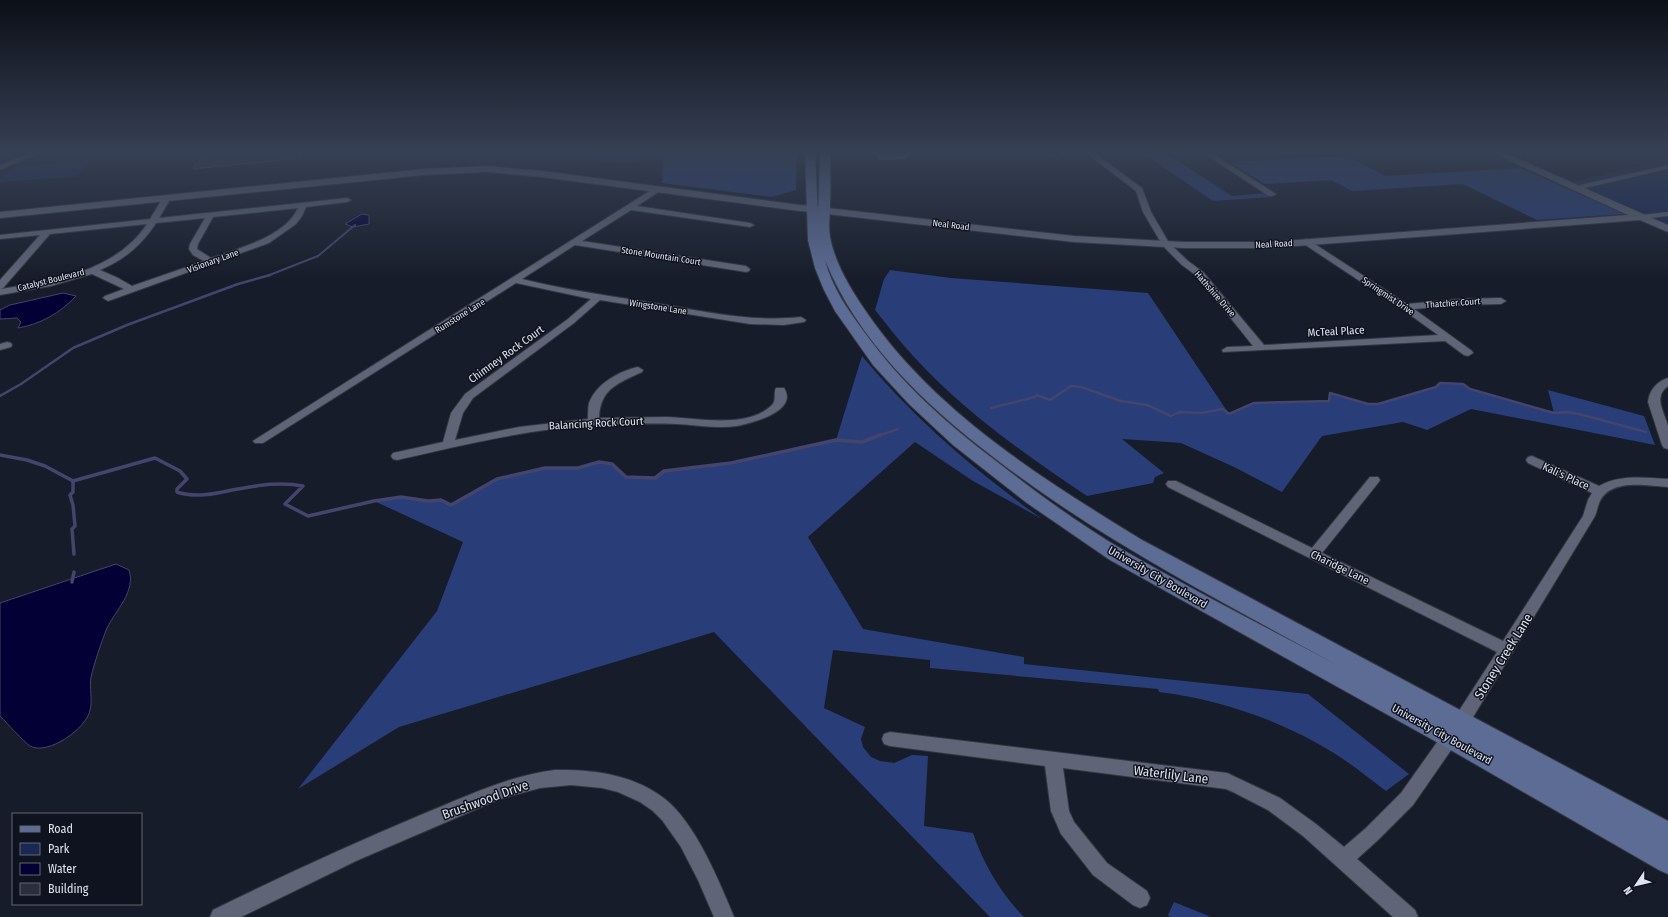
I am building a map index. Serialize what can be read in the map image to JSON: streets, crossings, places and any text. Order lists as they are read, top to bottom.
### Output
{
  "streets": {
    "main road": ["University City Boulevard"],
    "street": [
      "Neal Road",
      "Stone Mountain Court",
      "Visionary Lane",
      "Catalyst Boulevard",
      "Hathshire Drive",
      "Springmist Drive",
      "Thatcher Court",
      "Wingstone Lane",
      "Rumstone Lane",
      "McTeal Place",
      "Chimney Rock Court",
      "Balancing Rock Court",
      "Kali's Place",
      "Charidge Lane",
      "Stoney Creek Lane",
      "Waterlily Lane",
      "Brushwood Drive"
    ]
  },
  "crossings": [
    ["Neal Road", "Catalyst Boulevard"],
    ["Neal Road", "Hathshire Drive"],
    ["Neal Road", "Springmist Drive"],
    ["Neal Road", "University City Boulevard"],
    ["Stone Mountain Court", "Rumstone Lane"],
    ["Hathshire Drive", "McTeal Place"],
    ["Springmist Drive", "Thatcher Court"],
    ["Springmist Drive", "McTeal Place"],
    ["Wingstone Lane", "Rumstone Lane"],
    ["Wingstone Lane", "Chimney Rock Court"],
    ["Chimney Rock Court", "Balancing Rock Court"],
    ["Kali's Place", "Stoney Creek Lane"],
    ["Charidge Lane", "Stoney Creek Lane"],
    ["University City Boulevard", "Stoney Creek Lane"],
    ["Stoney Creek Lane", "Waterlily Lane"]
  ],
  "legend": [
    "Road",
    "Park",
    "Water",
    "Building"
  ],
  "north": "bottom left"
}
